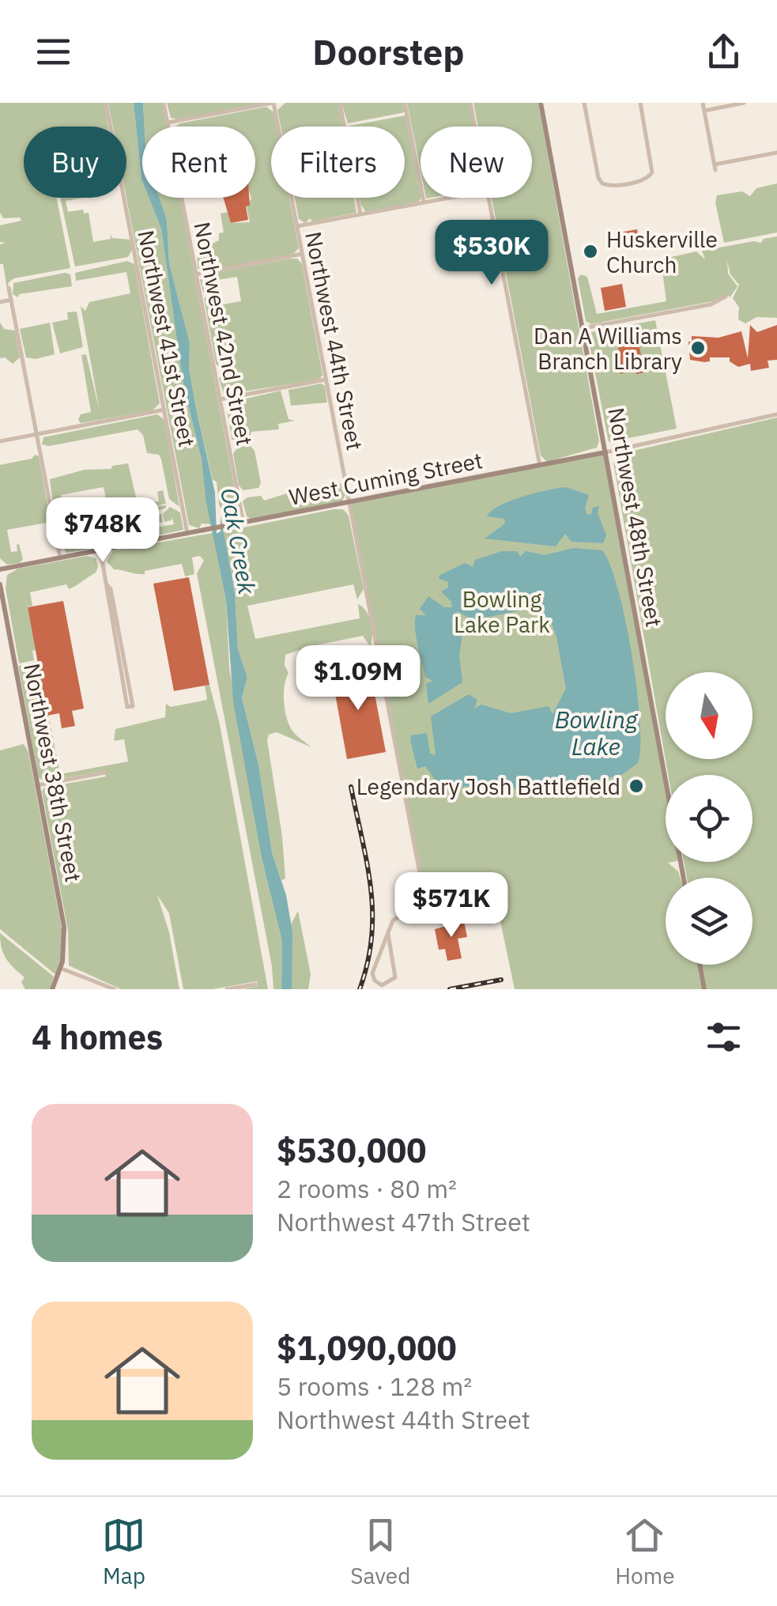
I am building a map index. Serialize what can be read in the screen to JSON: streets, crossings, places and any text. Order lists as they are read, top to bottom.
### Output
{
  "streets": {
    "main road": ["West Cuming Street", "Northwest 48th Street", "Northwest 38th Street"],
    "street": ["Northwest 42nd Street", "Northwest 41st Street", "Northwest 44th Street"]
  },
  "crossings": [
    ["Northwest 42nd Street", "West Cuming Street"],
    ["Northwest 41st Street", "West Cuming Street"],
    ["Northwest 44th Street", "West Cuming Street"],
    ["West Cuming Street", "Northwest 48th Street"]
  ],
  "water": ["Oak Creek", "Bowling Lake"],
  "parks": ["Bowling Lake Park"],
  "places": ["Huskerville Church", "Dan A Williams Branch Library", "Legendary Josh Battlefield"],
  "north": "bottom",
  "page": {
    "header": "Doorstep",
    "chip": [
      "Buy",
      "Rent",
      "Filters",
      "New"
    ],
    "price": [
      "$530K",
      "$748K",
      "$1.09M",
      "$571K"
    ],
    "heading": "4 homes",
    "list": [
      {
        "name": "$530,000",
        "note": "2 rooms · 80 m² · Northwest 47th Street"
      },
      {
        "name": "$1,090,000",
        "note": "5 rooms · 128 m² · Northwest 44th Street"
      }
    ],
    "tabs": ["Map", "Saved", "Home"]
  }
}
